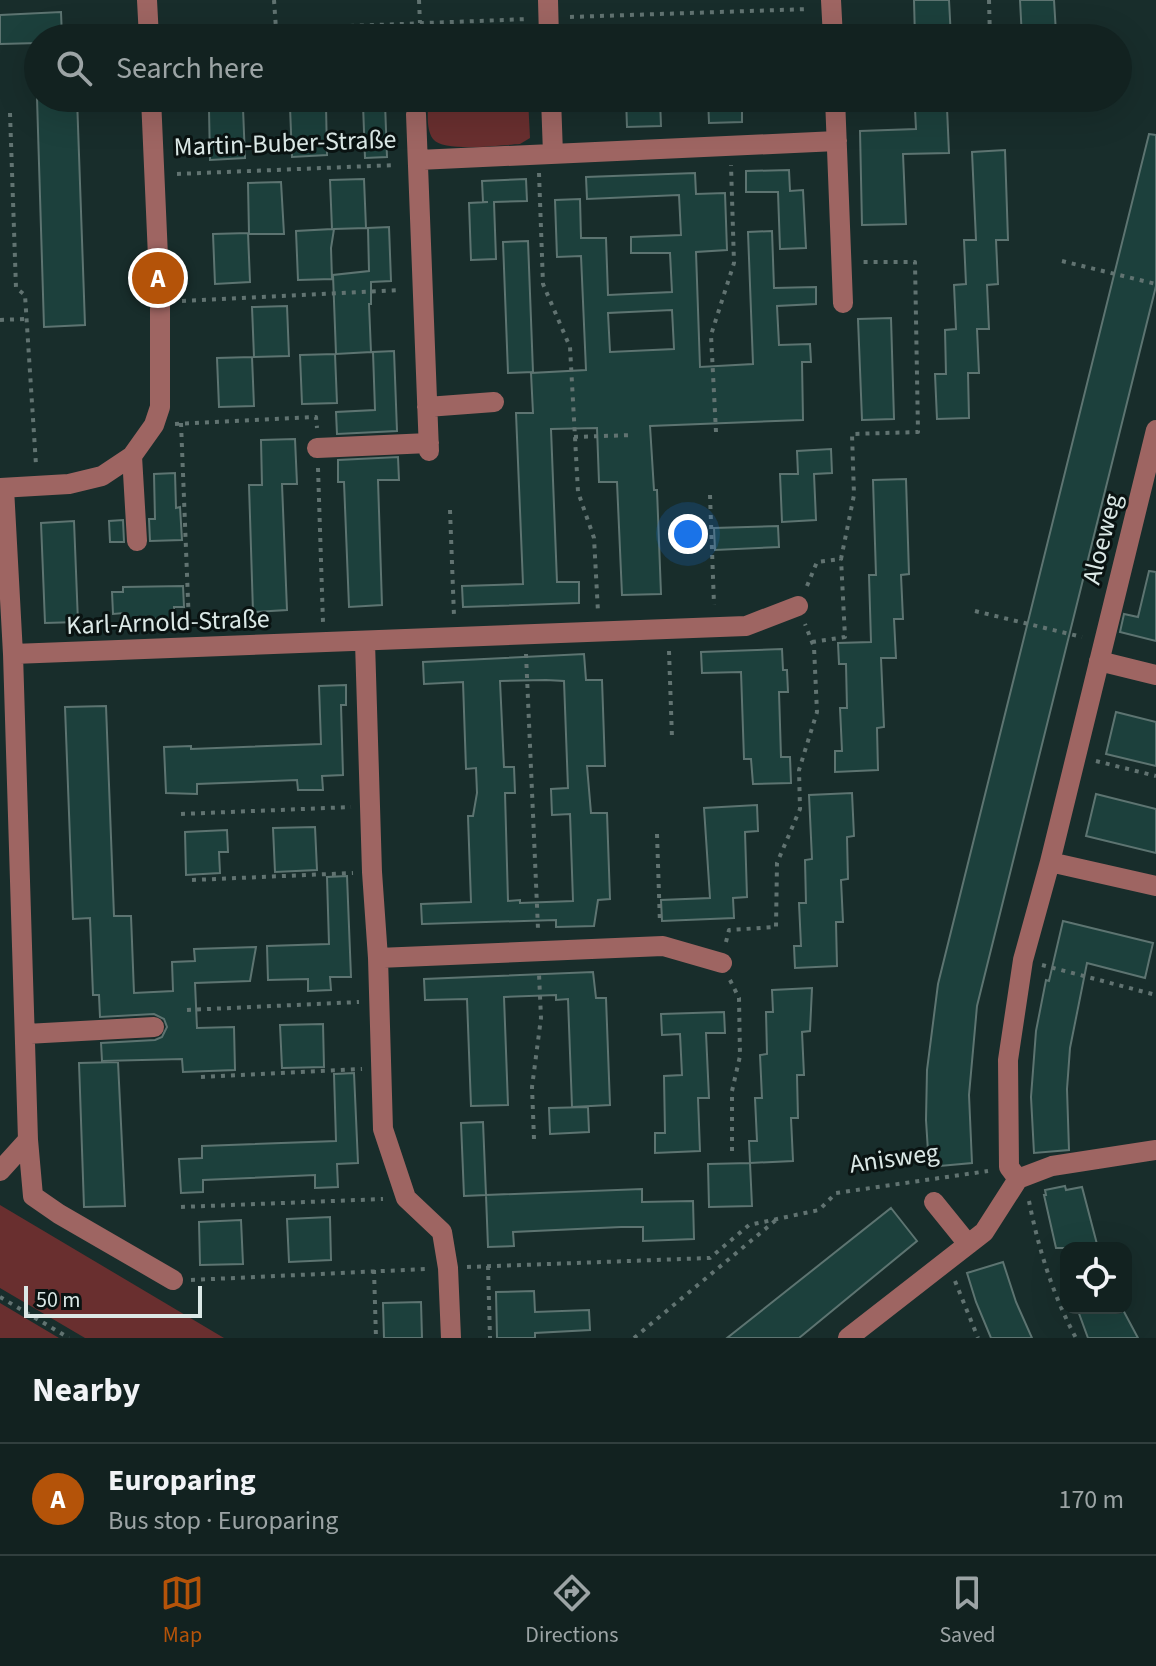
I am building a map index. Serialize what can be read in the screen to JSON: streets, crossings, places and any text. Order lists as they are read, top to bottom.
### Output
{
  "streets": {
    "street": ["Martin-Buber-Straße", "Aloeweg", "Karl-Arnold-Straße"],
    "path": ["Anisweg"]
  },
  "crossings": [
    ["Aloeweg", "Anisweg"]
  ],
  "scale_bar": "50 m",
  "page": {
    "search": "Search here",
    "pins": "A",
    "scale": "50 m",
    "heading": "Nearby",
    "list": [
      {
        "mark": "A",
        "name": "Europaring",
        "note": "Bus stop · Europaring",
        "value": "170 m"
      }
    ],
    "nav": ["Map", "Directions", "Saved"]
  }
}
